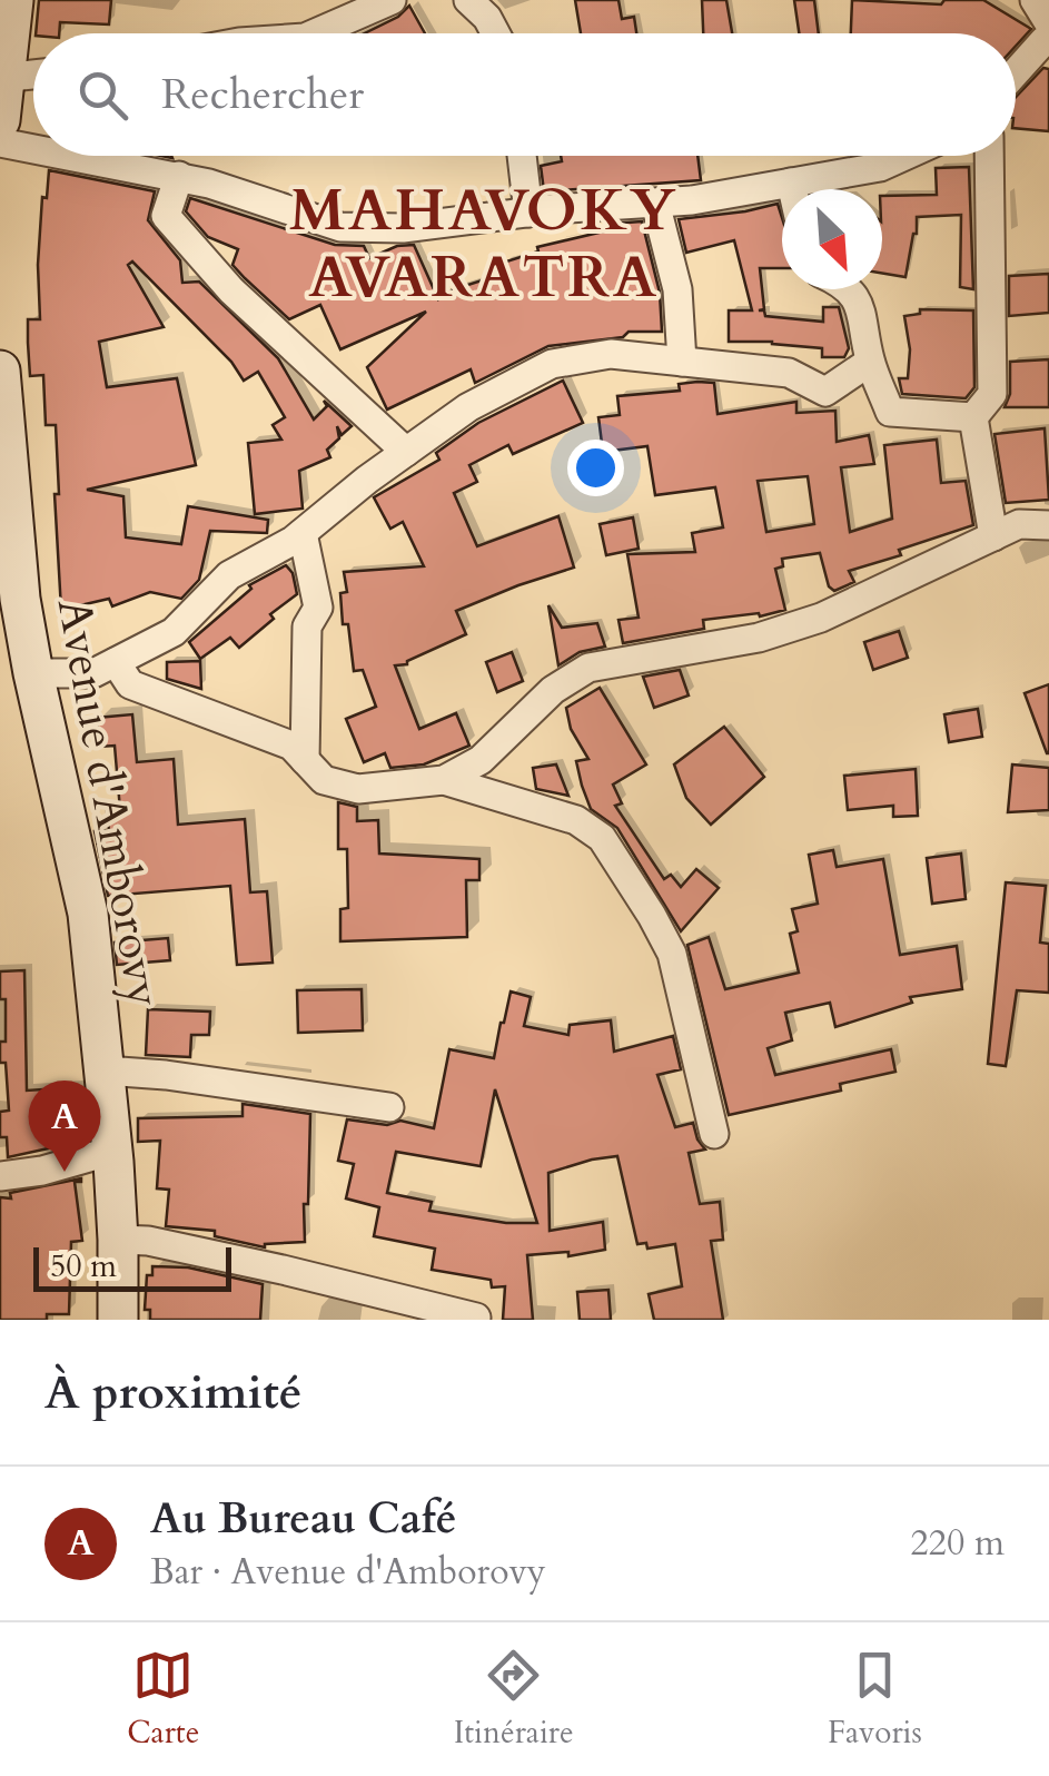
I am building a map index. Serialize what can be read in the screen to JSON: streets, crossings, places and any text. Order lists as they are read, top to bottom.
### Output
{
  "streets": {
    "main road": ["Avenue d'Amborovy"]
  },
  "districts": ["MAHAVOKY AVARATRA"],
  "scale_bar": "50 m",
  "north": "bottom right",
  "page": {
    "search": "Rechercher",
    "pins": "A",
    "scale": "50 m",
    "heading": "À proximité",
    "list": [
      {
        "mark": "A",
        "name": "Au Bureau Café",
        "note": "Bar · Avenue d'Amborovy",
        "value": "220 m"
      }
    ],
    "nav": ["Carte", "Itinéraire", "Favoris"]
  }
}
